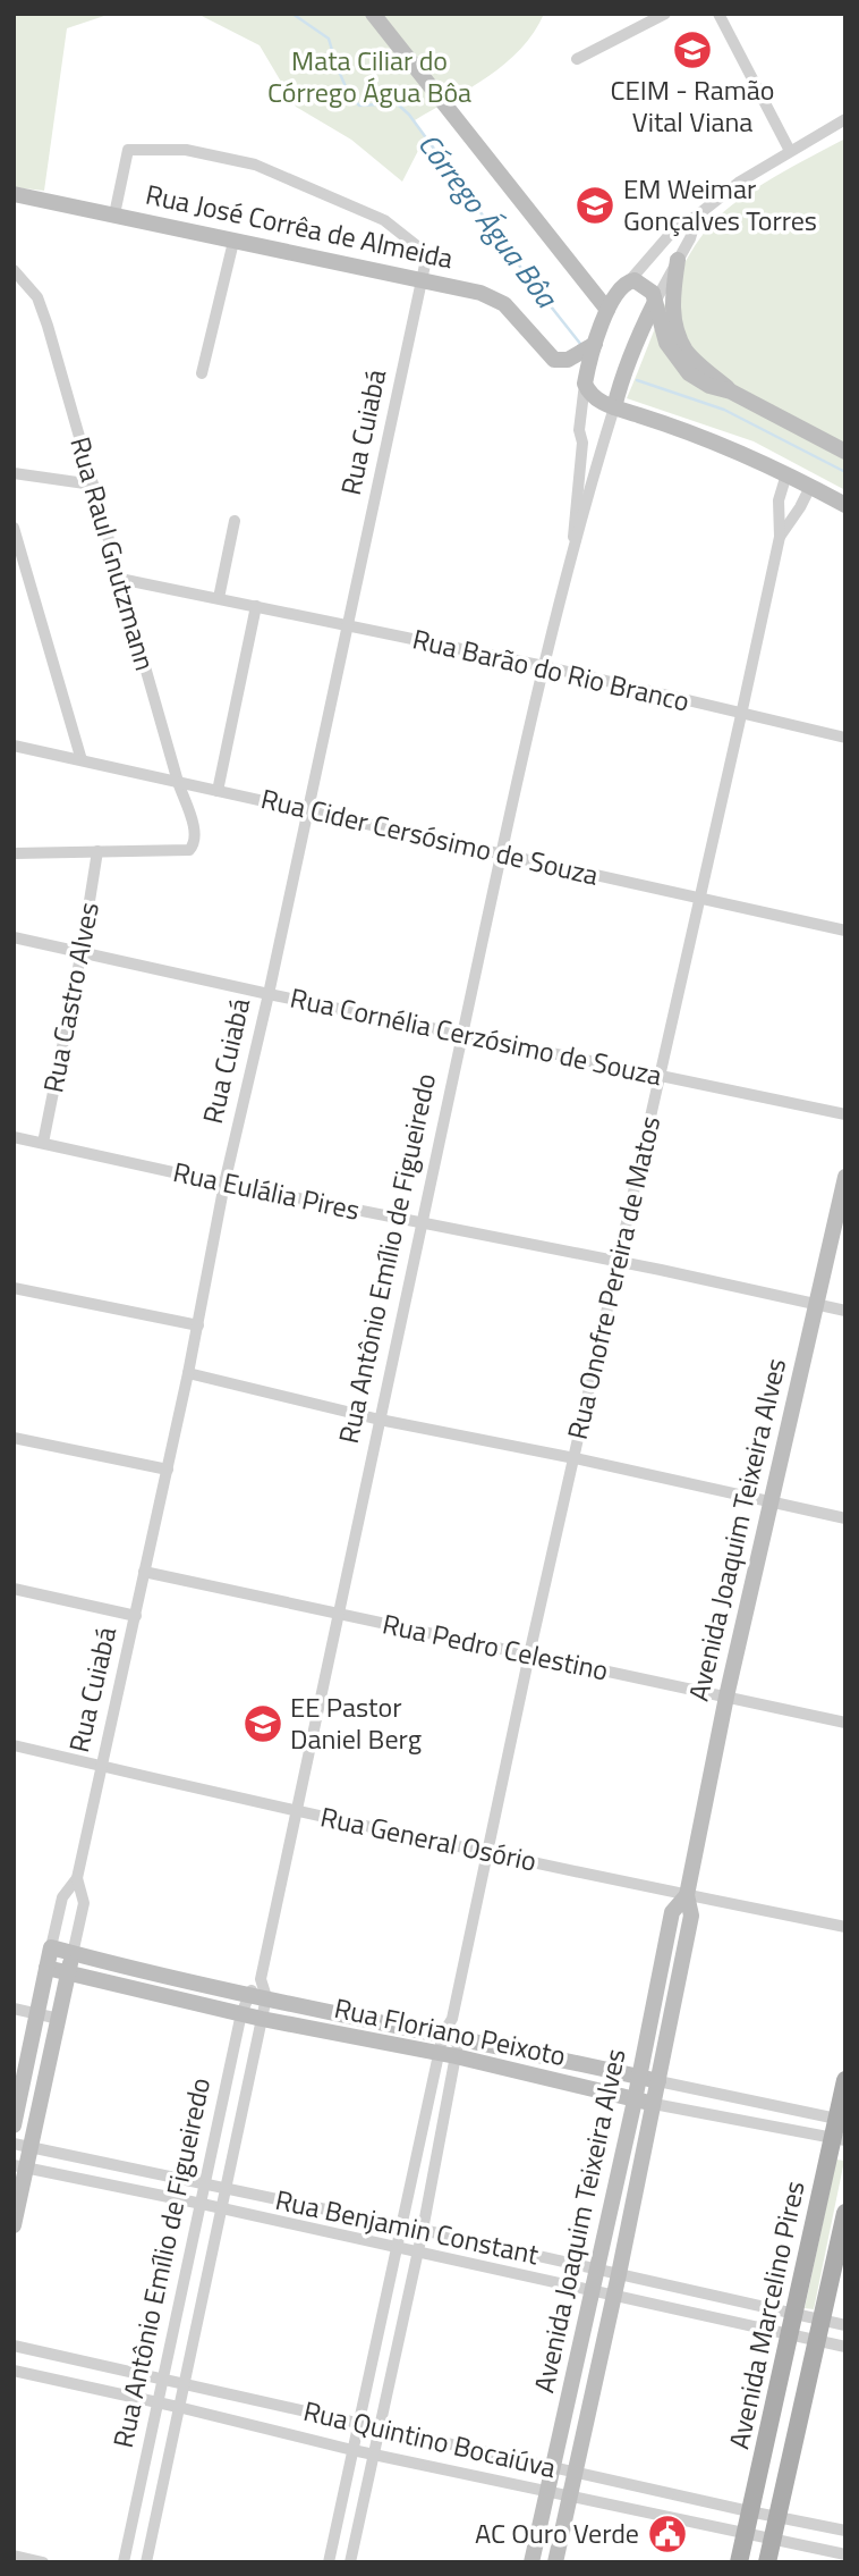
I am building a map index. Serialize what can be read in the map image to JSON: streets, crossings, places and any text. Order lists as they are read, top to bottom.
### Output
{
  "streets": {
    "main road": ["Avenida Marcelino Pires"],
    "street": [
      "Rua José Corrêa de Almeida",
      "Rua Cuiabá",
      "Rua Raul Gnutzmann",
      "Rua Barão do Rio Branco",
      "Rua Cider Cersósimo de Souza",
      "Rua Castro Alves",
      "Rua Cornélia Cerzósimo de Souza",
      "Rua Eulália Pires",
      "Rua Antônio Emílio de Figueiredo",
      "Rua Onofre Pereira de Matos",
      "Avenida Joaquim Teixeira Alves",
      "Rua Pedro Celestino",
      "Rua General Osório",
      "Rua Floriano Peixoto",
      "Rua Benjamin Constant",
      "Rua Quintino Bocaiúva"
    ]
  },
  "crossings": [
    ["Rua José Corrêa de Almeida", "Rua Cuiabá"],
    ["Rua José Corrêa de Almeida", "Rua Antônio Emílio de Figueiredo"],
    ["Rua Cuiabá", "Rua Barão do Rio Branco"],
    ["Rua Cuiabá", "Rua Cider Cersósimo de Souza"],
    ["Rua Cuiabá", "Rua Cornélia Cerzósimo de Souza"],
    ["Rua Cuiabá", "Rua Eulália Pires"],
    ["Rua Cuiabá", "Rua Pedro Celestino"],
    ["Rua Cuiabá", "Rua General Osório"],
    ["Rua Cuiabá", "Rua Floriano Peixoto"],
    ["Rua Cuiabá", "Rua Benjamin Constant"],
    ["Rua Raul Gnutzmann", "Rua Barão do Rio Branco"],
    ["Rua Raul Gnutzmann", "Rua Cider Cersósimo de Souza"],
    ["Rua Raul Gnutzmann", "Rua Castro Alves"],
    ["Rua Barão do Rio Branco", "Rua Antônio Emílio de Figueiredo"],
    ["Rua Barão do Rio Branco", "Rua Onofre Pereira de Matos"],
    ["Rua Cider Cersósimo de Souza", "Rua Antônio Emílio de Figueiredo"],
    ["Rua Cider Cersósimo de Souza", "Rua Onofre Pereira de Matos"],
    ["Rua Castro Alves", "Rua Cornélia Cerzósimo de Souza"],
    ["Rua Castro Alves", "Rua Eulália Pires"],
    ["Rua Cornélia Cerzósimo de Souza", "Rua Antônio Emílio de Figueiredo"],
    ["Rua Cornélia Cerzósimo de Souza", "Rua Onofre Pereira de Matos"],
    ["Rua Eulália Pires", "Rua Antônio Emílio de Figueiredo"],
    ["Rua Eulália Pires", "Rua Onofre Pereira de Matos"],
    ["Rua Eulália Pires", "Avenida Joaquim Teixeira Alves"],
    ["Rua Antônio Emílio de Figueiredo", "Rua Pedro Celestino"],
    ["Rua Antônio Emílio de Figueiredo", "Rua General Osório"],
    ["Rua Antônio Emílio de Figueiredo", "Rua Floriano Peixoto"],
    ["Rua Antônio Emílio de Figueiredo", "Rua Benjamin Constant"],
    ["Rua Antônio Emílio de Figueiredo", "Rua Quintino Bocaiúva"],
    ["Rua Onofre Pereira de Matos", "Rua Pedro Celestino"],
    ["Rua Onofre Pereira de Matos", "Rua General Osório"],
    ["Rua Onofre Pereira de Matos", "Rua Floriano Peixoto"],
    ["Rua Onofre Pereira de Matos", "Rua Benjamin Constant"],
    ["Rua Onofre Pereira de Matos", "Rua Quintino Bocaiúva"],
    ["Avenida Joaquim Teixeira Alves", "Rua Pedro Celestino"],
    ["Avenida Joaquim Teixeira Alves", "Rua General Osório"],
    ["Avenida Joaquim Teixeira Alves", "Rua Floriano Peixoto"],
    ["Avenida Joaquim Teixeira Alves", "Rua Benjamin Constant"],
    ["Avenida Joaquim Teixeira Alves", "Rua Quintino Bocaiúva"],
    ["Rua Floriano Peixoto", "Avenida Marcelino Pires"],
    ["Rua Benjamin Constant", "Avenida Marcelino Pires"],
    ["Avenida Marcelino Pires", "Rua Quintino Bocaiúva"]
  ],
  "water": ["Córrego Água Bôa"],
  "parks": ["Mata Ciliar do Córrego Água Bôa"],
  "places": {
    "school or university": ["CEIM - Ramão Vital Viana", "EM Weimar Gonçalves Torres", "EE Pastor Daniel Berg"],
    "public building": ["AC Ouro Verde"]
  }
}
